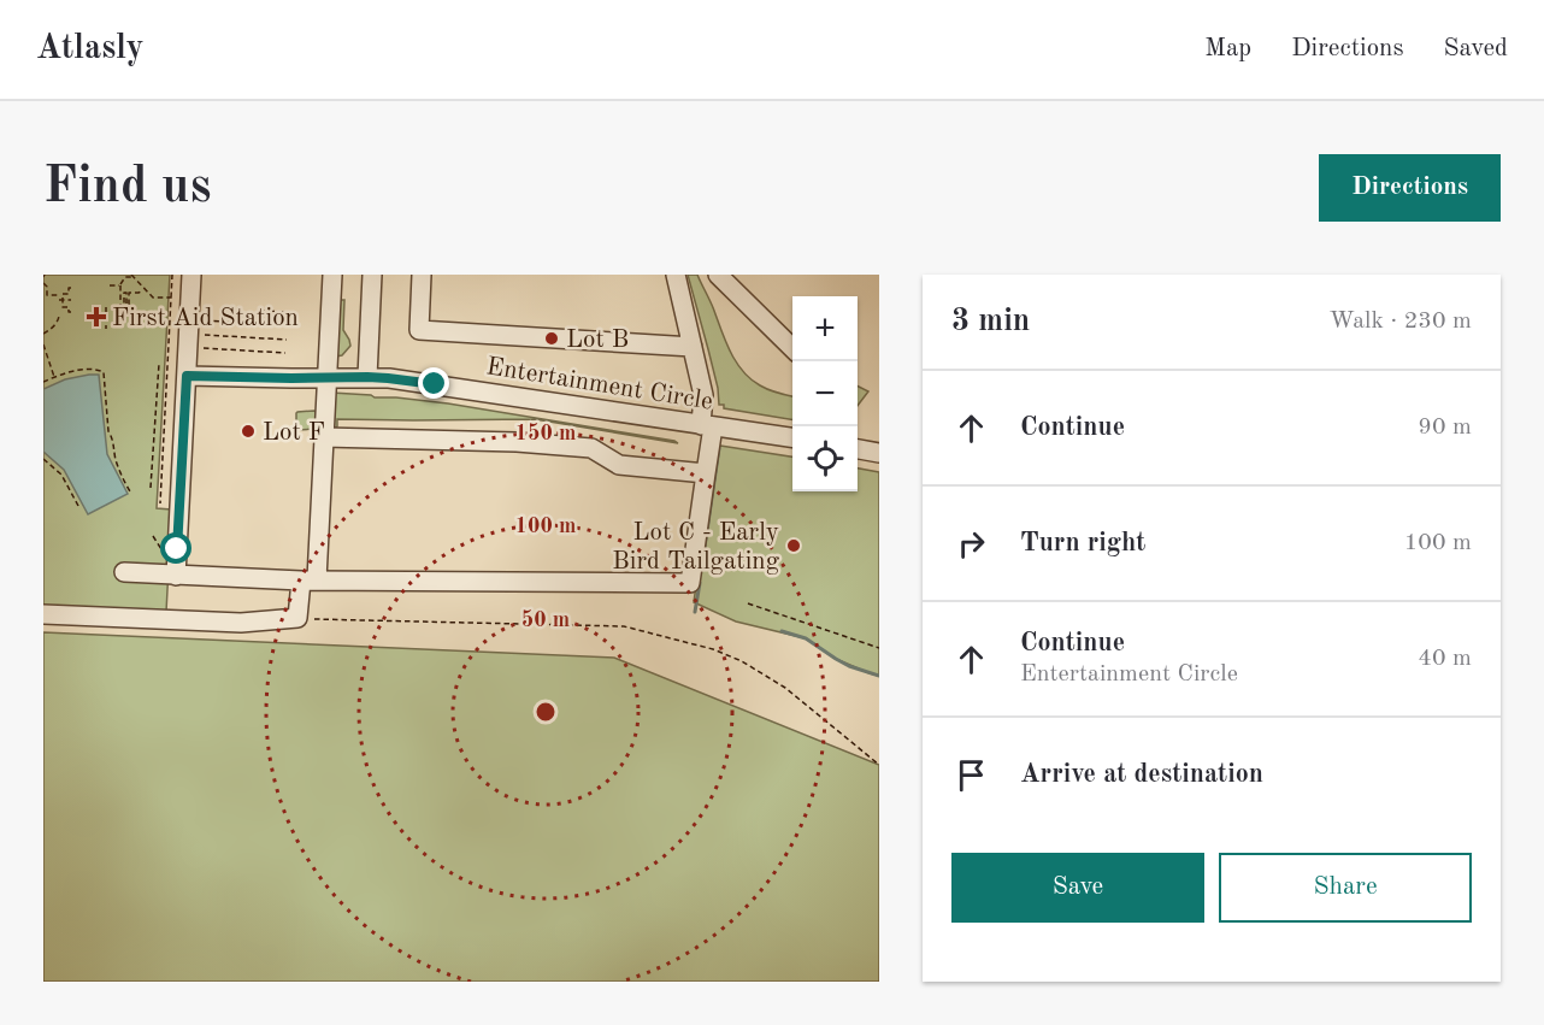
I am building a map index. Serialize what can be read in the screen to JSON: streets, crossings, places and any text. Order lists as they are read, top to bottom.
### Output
{
  "streets": {
    "street": ["Entertainment Circle"]
  },
  "places": {
    "health": ["First Aid Station"],
    "other": ["Lot B", "Lot F", "Lot C - Early Bird Tailgating"]
  },
  "page": {
    "header": "Atlasly",
    "nav": ["Map", "Directions", "Saved"],
    "buttons": [
      "Directions",
      ["Save", "Share"]
    ],
    "title": "Find us",
    "heading": ["3 min", "Walk · 230 m"],
    "map_buttons": ["+", "−"],
    "list": [
      ["Continue", "90 m"],
      ["Turn right", "100 m"],
      ["Continue", "Entertainment Circle", "40 m"],
      "Arrive at destination"
    ]
  },
  "rings": ["150 m", "100 m", "50 m"]
}
